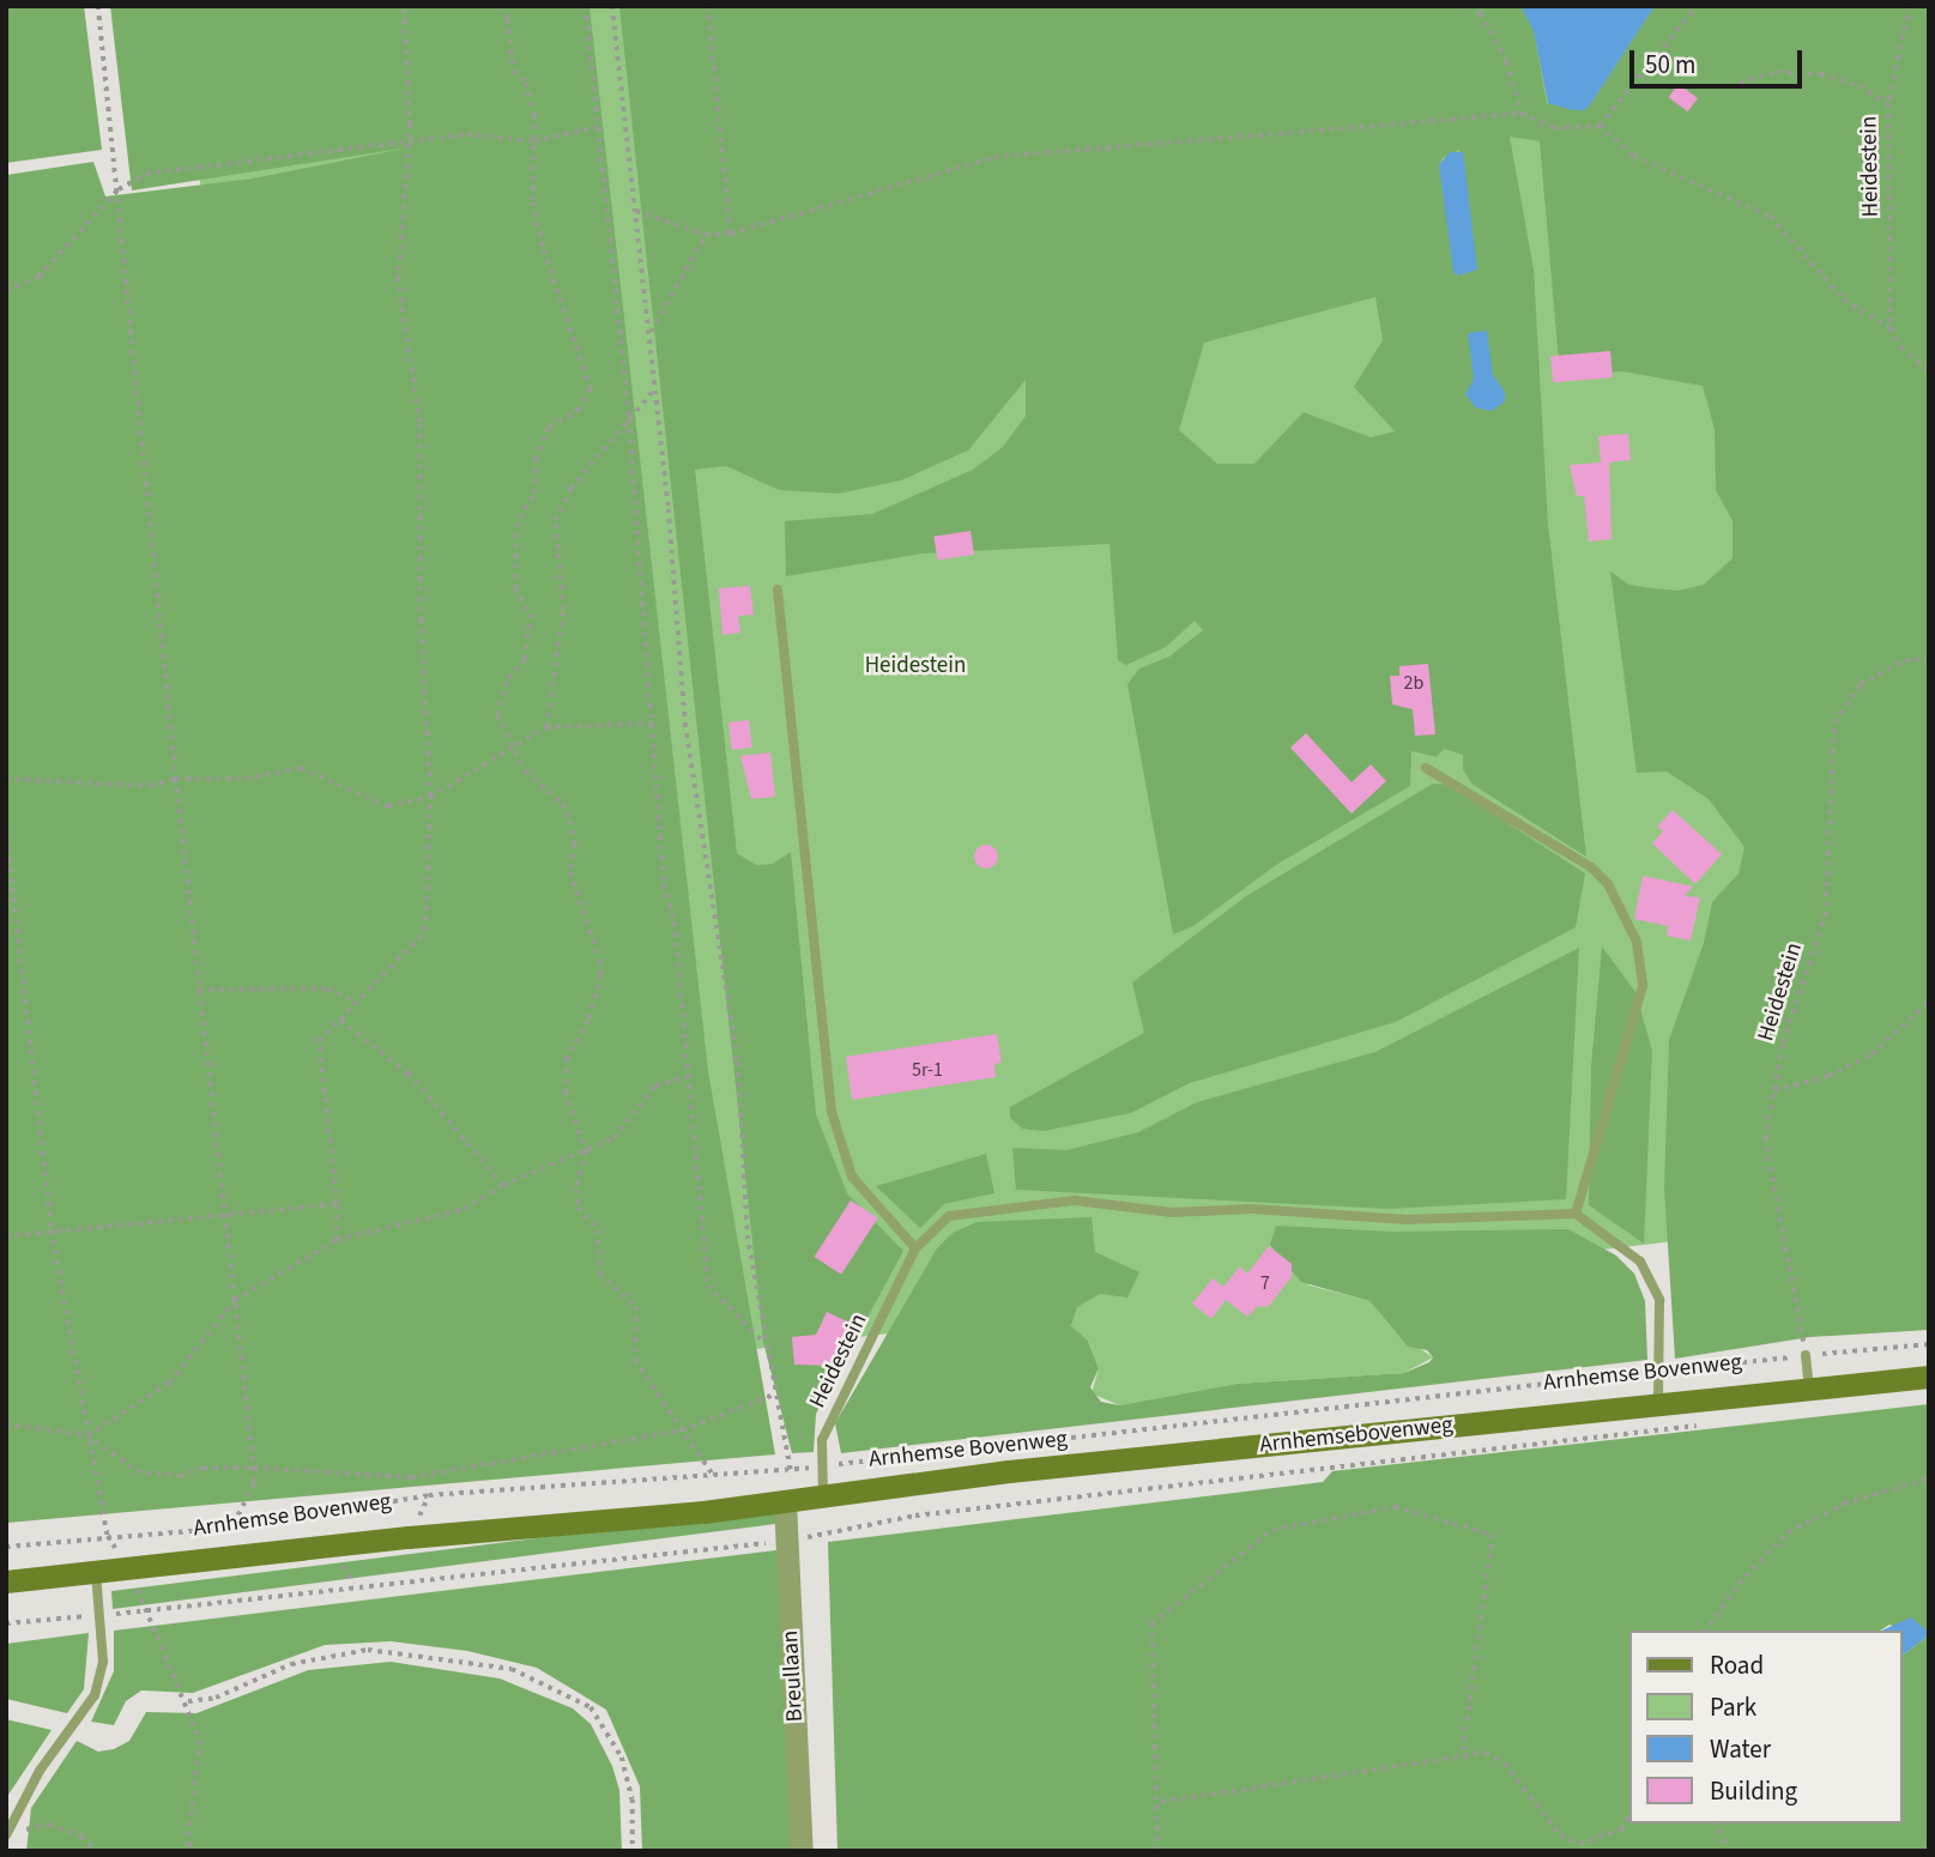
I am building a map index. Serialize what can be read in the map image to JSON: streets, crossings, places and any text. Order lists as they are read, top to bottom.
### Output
{
  "streets": {
    "main road": ["Arnhemse Bovenweg", "Arnhemsebovenweg"],
    "street": ["Breullaan"],
    "lane": ["Heidestein"]
  },
  "crossings": [
    ["Heidestein", "Arnhemse Bovenweg"],
    ["Heidestein", "Arnhemsebovenweg"],
    ["Arnhemse Bovenweg", "Arnhemsebovenweg"],
    ["Arnhemse Bovenweg", "Breullaan"],
    ["Arnhemsebovenweg", "Breullaan"]
  ],
  "parks": ["Heidestein"],
  "house_numbers": ["2b", "5r-1", "7"],
  "legend": [
    "Road",
    "Park",
    "Water",
    "Building"
  ],
  "scale_bar": "50 m"
}
